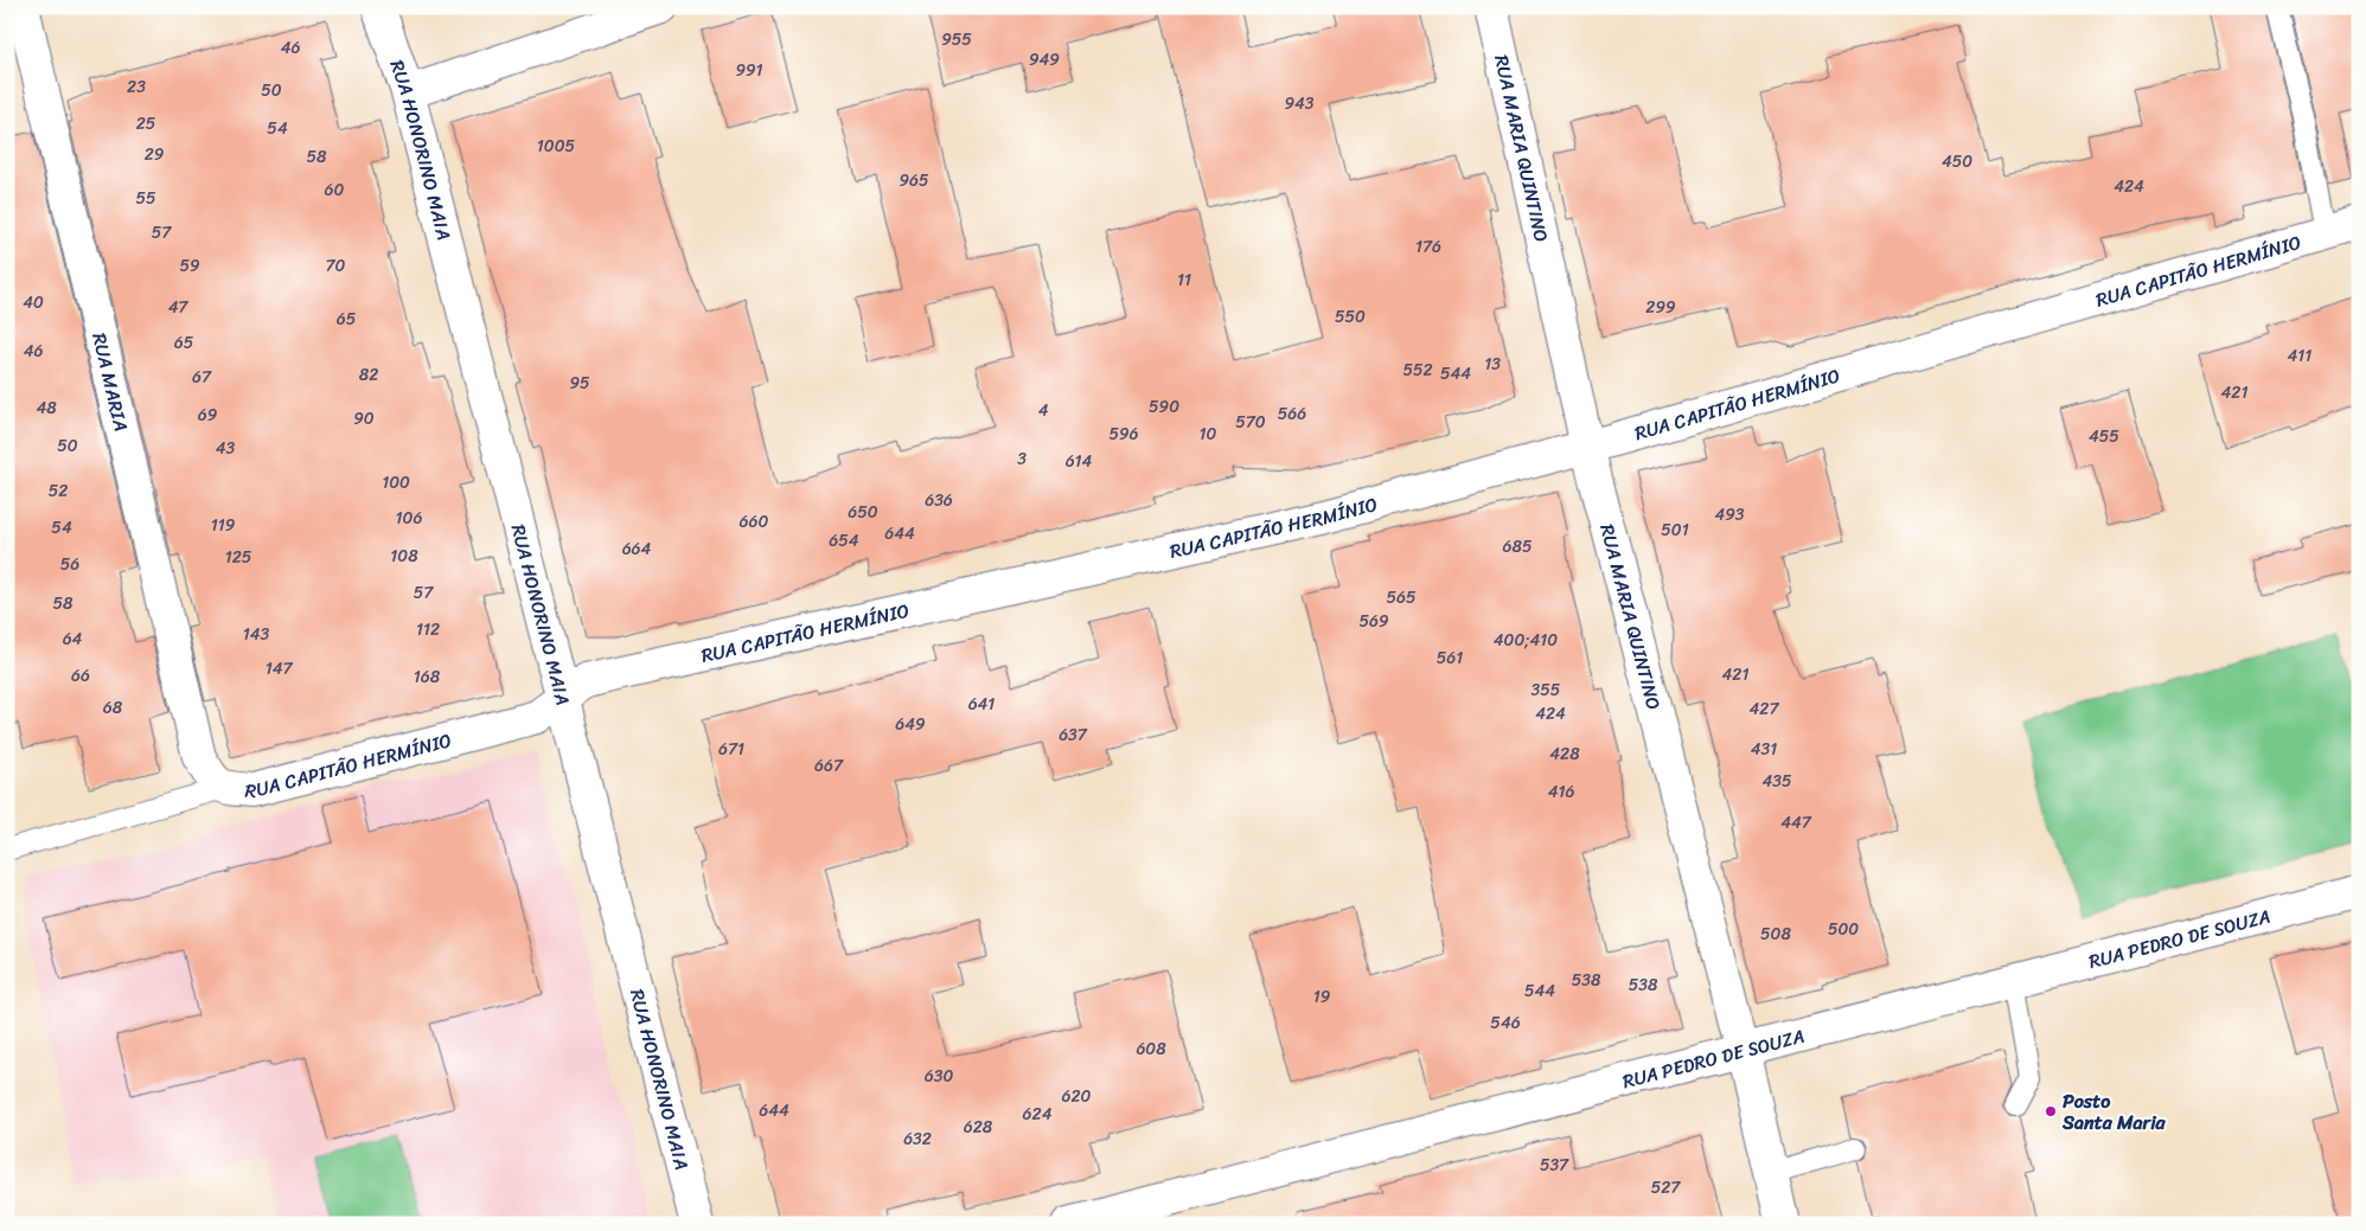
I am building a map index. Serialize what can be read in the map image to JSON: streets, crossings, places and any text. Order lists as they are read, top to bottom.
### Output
{
  "streets": {
    "street": [
      "RUA MARIA QUINTINO",
      "RUA HONORINO MAIA",
      "RUA CAPITÃO HERMÍNIO",
      "RUA MARIA",
      "RUA PEDRO DE SOUZA"
    ]
  },
  "crossings": [
    ["RUA MARIA QUINTINO", "RUA CAPITÃO HERMÍNIO"],
    ["RUA MARIA QUINTINO", "RUA PEDRO DE SOUZA"],
    ["RUA HONORINO MAIA", "RUA CAPITÃO HERMÍNIO"],
    ["RUA CAPITÃO HERMÍNIO", "RUA MARIA"]
  ],
  "places": ["Posto Santa Maria"],
  "house_numbers": [
    "955",
    "46",
    "949",
    "991",
    "23",
    "50",
    "943",
    "25",
    "54",
    "1005",
    "29",
    "58",
    "450",
    "965",
    "424",
    "60",
    "55",
    "57",
    "176",
    "59",
    "70",
    "11",
    "40",
    "47",
    "299",
    "550",
    "65",
    "65",
    "46",
    "411",
    "13",
    "552",
    "544",
    "82",
    "67",
    "95",
    "421",
    "590",
    "48",
    "4",
    "566",
    "69",
    "90",
    "570",
    "596",
    "10",
    "455",
    "50",
    "43",
    "3",
    "614",
    "100",
    "52",
    "636",
    "650",
    "493",
    "106",
    "660",
    "119",
    "54",
    "501",
    "644",
    "654",
    "685",
    "664",
    "108",
    "125",
    "56",
    "57",
    "565",
    "58",
    "569",
    "112",
    "143",
    "64",
    "400;410",
    "561",
    "147",
    "421",
    "66",
    "168",
    "355",
    "641",
    "68",
    "427",
    "424",
    "649",
    "637",
    "671",
    "431",
    "428",
    "667",
    "435",
    "416",
    "447",
    "500",
    "508",
    "538",
    "538",
    "544",
    "19",
    "546",
    "608",
    "630",
    "620",
    "644",
    "624",
    "628",
    "632",
    "537",
    "527"
  ]
}
